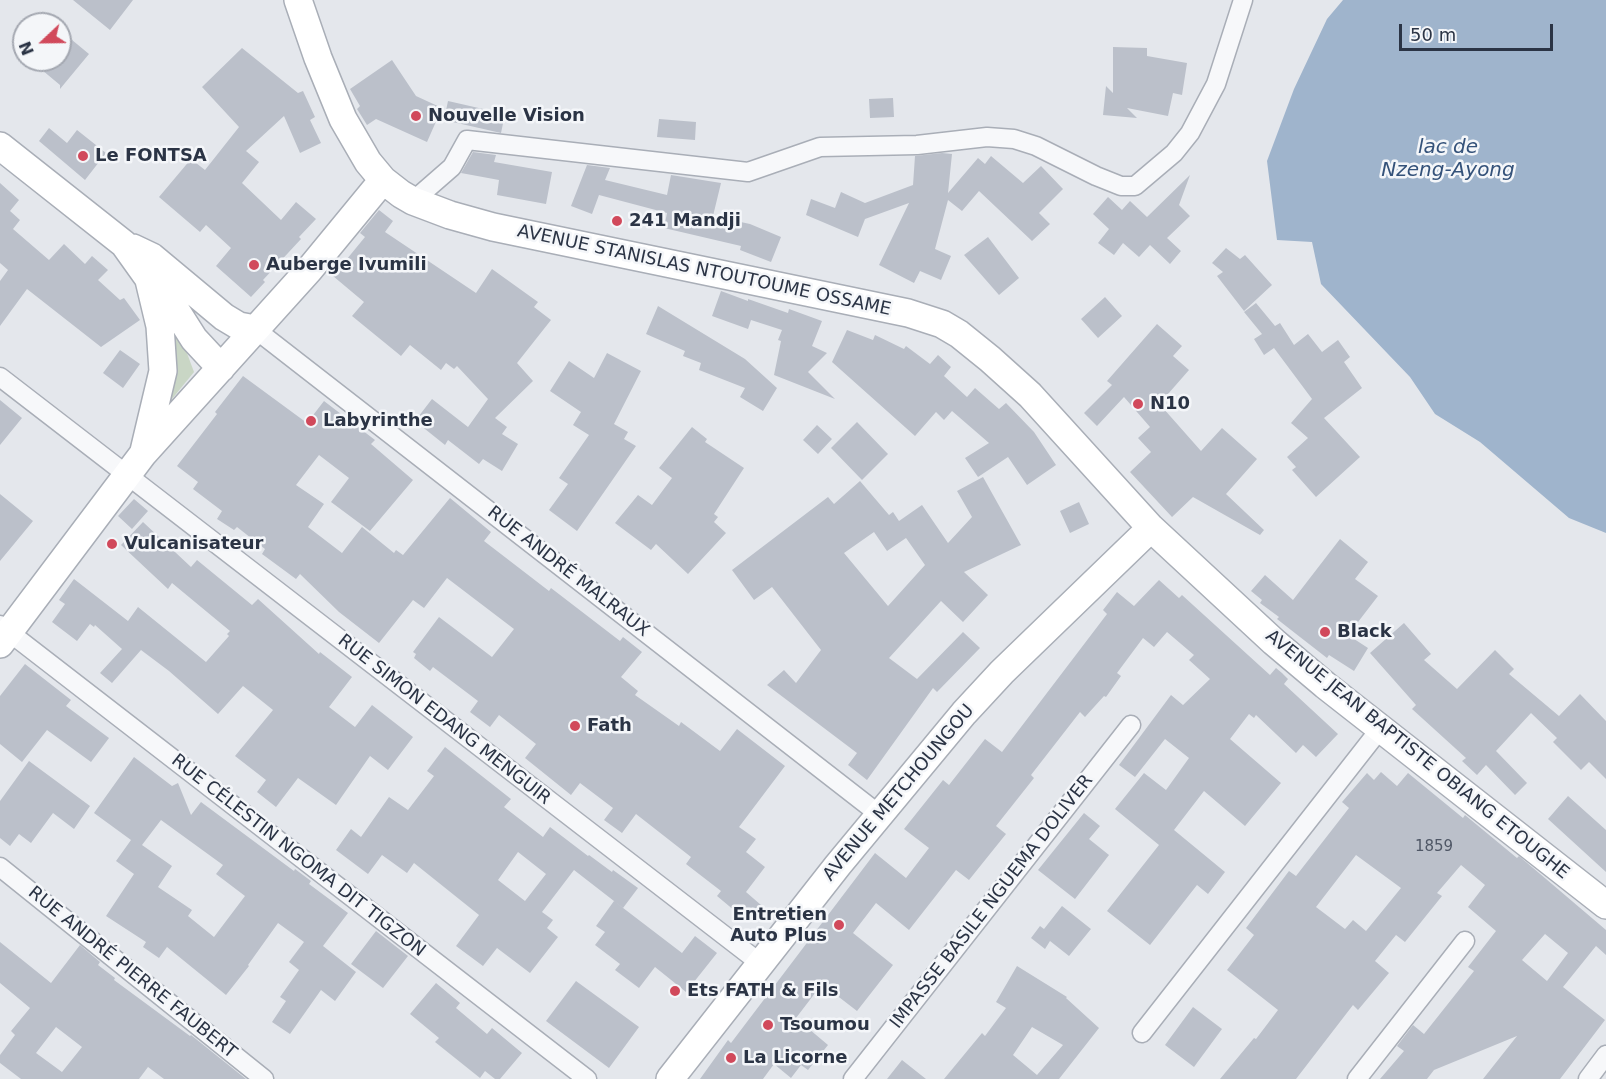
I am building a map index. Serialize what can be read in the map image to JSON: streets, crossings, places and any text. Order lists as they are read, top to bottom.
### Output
{
  "streets": {
    "street": [
      "AVENUE STANISLAS NTOUTOUME OSSAME",
      "RUE ANDRÉ MALRAUX",
      "RUE SIMON EDANG MENGUIR",
      "AVENUE JEAN BAPTISTE OBIANG ETOUGHE",
      "AVENUE METCHOUNGOU",
      "RUE CÉLESTIN NGOMA DIT TIGZON",
      "IMPASSE BASILE NGUEMA DOLIVER",
      "RUE ANDRÉ PIERRE FAUBERT"
    ]
  },
  "crossings": [
    ["AVENUE STANISLAS NTOUTOUME OSSAME", "AVENUE JEAN BAPTISTE OBIANG ETOUGHE"],
    ["AVENUE STANISLAS NTOUTOUME OSSAME", "AVENUE METCHOUNGOU"],
    ["RUE ANDRÉ MALRAUX", "AVENUE METCHOUNGOU"],
    ["RUE SIMON EDANG MENGUIR", "AVENUE METCHOUNGOU"],
    ["AVENUE JEAN BAPTISTE OBIANG ETOUGHE", "AVENUE METCHOUNGOU"]
  ],
  "water": ["lac de Nzeng-Ayong"],
  "places": [
    "Nouvelle Vision",
    "Le FONTSA",
    "241 Mandji",
    "Auberge Ivumili",
    "N10",
    "Labyrinthe",
    "Vulcanisateur",
    "Black",
    "Fath",
    "Entretien Auto Plus",
    "Ets FATH & Fils",
    "Tsoumou",
    "La Licorne"
  ],
  "house_numbers": ["1859"],
  "scale_bar": "50 m",
  "north": "left"
}
